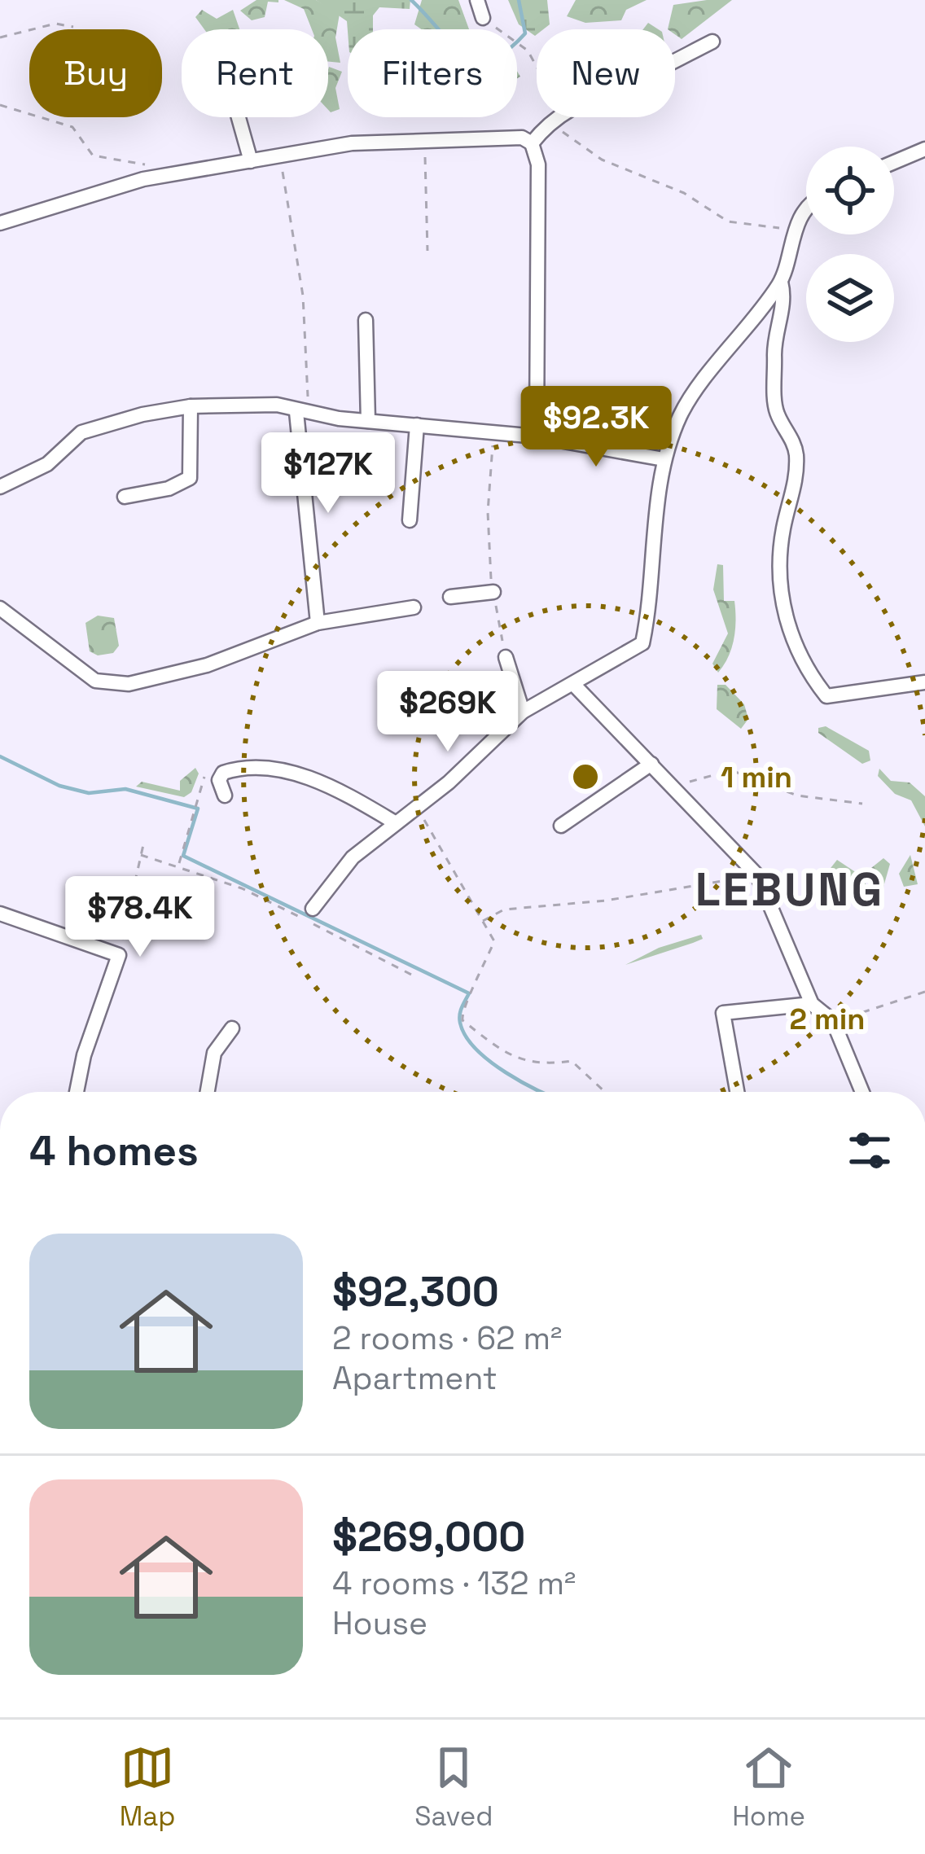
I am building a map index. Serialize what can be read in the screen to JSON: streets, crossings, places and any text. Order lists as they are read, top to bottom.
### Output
{
  "districts": ["LEBUNG"],
  "page": {
    "chip": [
      "Buy",
      "Rent",
      "Filters",
      "New"
    ],
    "price": [
      "$92.3K",
      "$127K",
      "$269K",
      "$78.4K"
    ],
    "heading": "4 homes",
    "list": [
      {
        "name": "$92,300",
        "note": "2 rooms · 62 m² · Apartment"
      },
      {
        "name": "$269,000",
        "note": "4 rooms · 132 m² · House"
      }
    ],
    "tabs": ["Map", "Saved", "Home"]
  },
  "rings": ["1 min", "2 min"]
}
